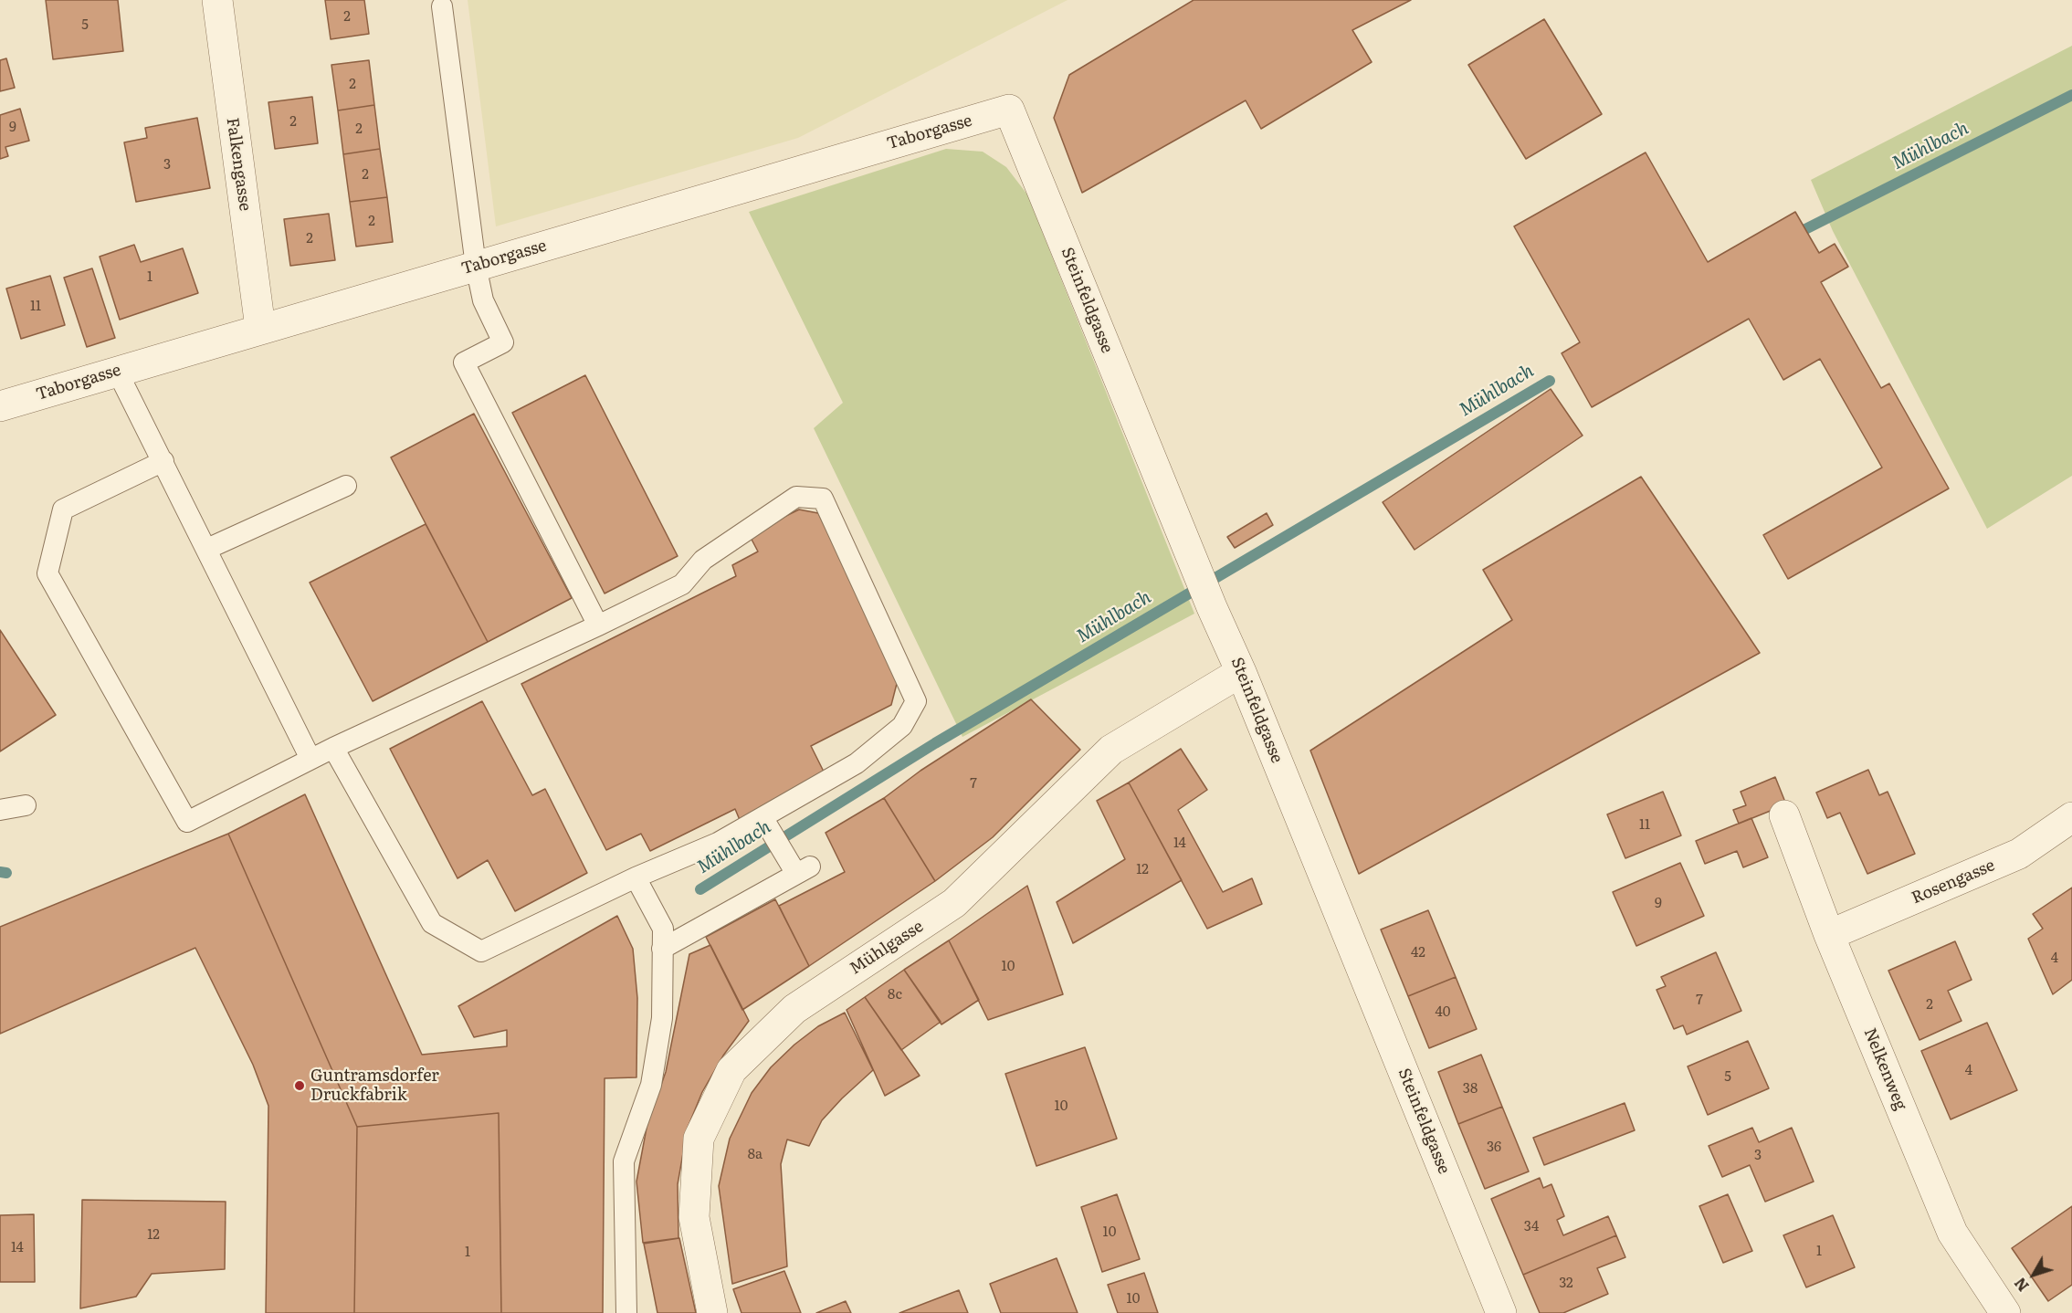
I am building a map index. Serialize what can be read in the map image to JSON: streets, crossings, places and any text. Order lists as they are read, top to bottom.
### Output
{
  "streets": {
    "street": [
      "Taborgasse",
      "Falkengasse",
      "Steinfeldgasse",
      "Rosengasse",
      "Mühlgasse",
      "Nelkenweg"
    ]
  },
  "crossings": [
    ["Taborgasse", "Falkengasse"],
    ["Taborgasse", "Steinfeldgasse"],
    ["Steinfeldgasse", "Mühlgasse"],
    ["Rosengasse", "Nelkenweg"]
  ],
  "water": ["Mühlbach"],
  "places": ["Guntramsdorfer Druckfabrik"],
  "house_numbers": [
    "2",
    "5",
    "2",
    "2",
    "9",
    "2",
    "3",
    "2",
    "2",
    "2",
    "1",
    "11",
    "7",
    "11",
    "14",
    "12",
    "9",
    "42",
    "4",
    "10",
    "8c",
    "7",
    "2",
    "40",
    "4",
    "5",
    "38",
    "10",
    "36",
    "8a",
    "3",
    "34",
    "10",
    "12",
    "14",
    "1",
    "1",
    "32",
    "10"
  ],
  "north": "bottom left"
}
